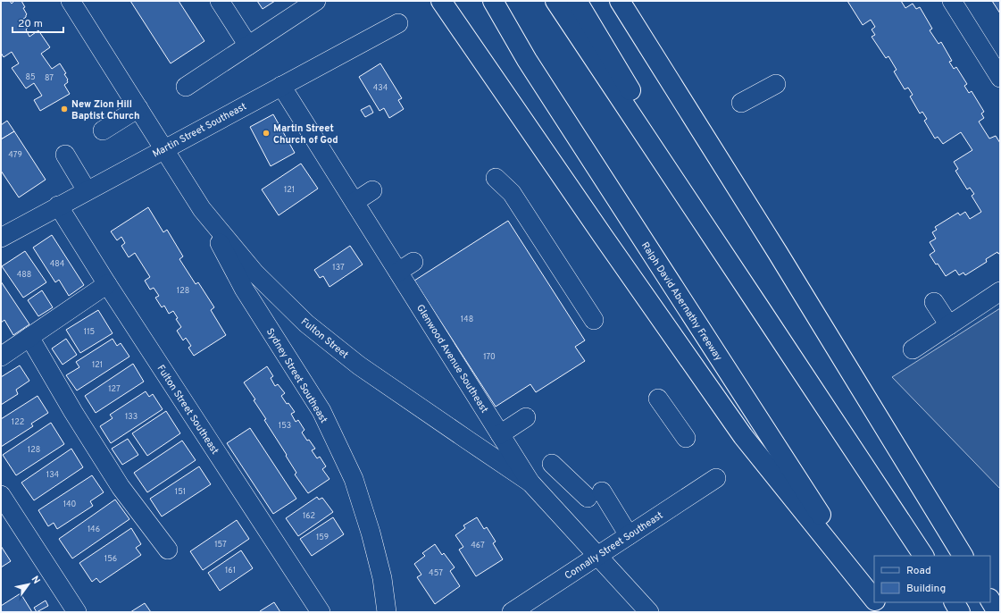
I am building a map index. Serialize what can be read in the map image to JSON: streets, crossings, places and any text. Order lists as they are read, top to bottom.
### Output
{
  "streets": {
    "highway": ["Ralph David Abernathy Freeway"],
    "street": [
      "Martin Street Southeast",
      "Fulton Street",
      "Glenwood Avenue Southeast",
      "Sydney Street Southeast",
      "Fulton Street Southeast",
      "Connally Street Southeast"
    ]
  },
  "crossings": [
    ["Martin Street Southeast", "Fulton Street"],
    ["Martin Street Southeast", "Glenwood Avenue Southeast"],
    ["Martin Street Southeast", "Fulton Street Southeast"],
    ["Fulton Street", "Glenwood Avenue Southeast"],
    ["Fulton Street", "Sydney Street Southeast"],
    ["Glenwood Avenue Southeast", "Connally Street Southeast"]
  ],
  "places": ["New Zion Hill Baptist Church", "Martin Street Church of God"],
  "house_numbers": [
    "85",
    "87",
    "434",
    "479",
    "121",
    "484",
    "137",
    "488",
    "128",
    "148",
    "115",
    "170",
    "121",
    "127",
    "133",
    "122",
    "153",
    "128",
    "134",
    "151",
    "140",
    "162",
    "146",
    "159",
    "157",
    "467",
    "156",
    "161",
    "457"
  ],
  "legend": ["Road", "Building"],
  "scale_bar": "20 m",
  "north": "top right"
}
